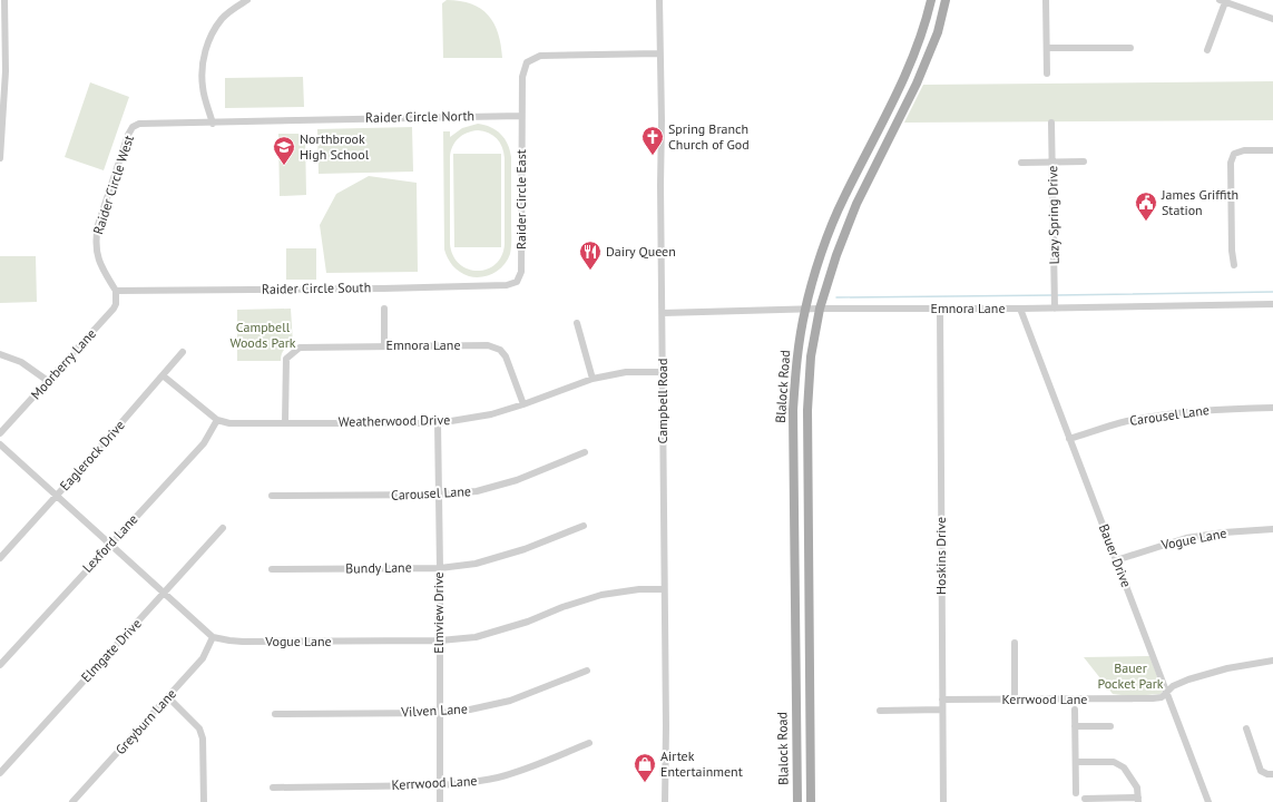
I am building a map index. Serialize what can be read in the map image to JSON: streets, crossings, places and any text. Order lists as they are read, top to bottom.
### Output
{
  "streets": {
    "main road": ["Blalock Road"],
    "street": [
      "Raider Circle North",
      "Raider Circle West",
      "Raider Circle East",
      "Lazy Spring Drive",
      "Raider Circle South",
      "Emnora Lane",
      "Moorberry Lane",
      "Campbell Road",
      "Carousel Lane",
      "Weatherwood Drive",
      "Eaglerock Drive",
      "Vogue Lane",
      "Lexford Lane",
      "Hoskins Drive",
      "Bauer Drive",
      "Bundy Lane",
      "Elmview Drive",
      "Elmgate Drive",
      "Kerrwood Lane",
      "Vilven Lane",
      "Greyburn Lane"
    ]
  },
  "crossings": [
    ["Raider Circle North", "Raider Circle West"],
    ["Raider Circle North", "Raider Circle East"],
    ["Raider Circle West", "Raider Circle South"],
    ["Raider Circle West", "Moorberry Lane"],
    ["Raider Circle East", "Raider Circle South"],
    ["Lazy Spring Drive", "Emnora Lane"],
    ["Raider Circle South", "Moorberry Lane"],
    ["Emnora Lane", "Blalock Road"],
    ["Emnora Lane", "Campbell Road"],
    ["Emnora Lane", "Weatherwood Drive"],
    ["Emnora Lane", "Hoskins Drive"],
    ["Emnora Lane", "Bauer Drive"],
    ["Campbell Road", "Weatherwood Drive"],
    ["Campbell Road", "Vogue Lane"],
    ["Carousel Lane", "Bauer Drive"],
    ["Carousel Lane", "Elmview Drive"],
    ["Weatherwood Drive", "Lexford Lane"],
    ["Weatherwood Drive", "Elmview Drive"],
    ["Vogue Lane", "Bauer Drive"],
    ["Vogue Lane", "Elmview Drive"],
    ["Vogue Lane", "Greyburn Lane"],
    ["Hoskins Drive", "Kerrwood Lane"],
    ["Bauer Drive", "Kerrwood Lane"],
    ["Bundy Lane", "Elmview Drive"],
    ["Elmview Drive", "Kerrwood Lane"],
    ["Elmview Drive", "Vilven Lane"]
  ],
  "parks": ["Campbell Woods Park", "Bauer Pocket Park"],
  "places": {
    "church": ["Spring Branch Church of God"],
    "school or university": ["Northbrook High School"],
    "public building": ["James Griffith Station"],
    "restaurant": ["Dairy Queen"],
    "shop": ["Airtek Entertainment"]
  }
}
